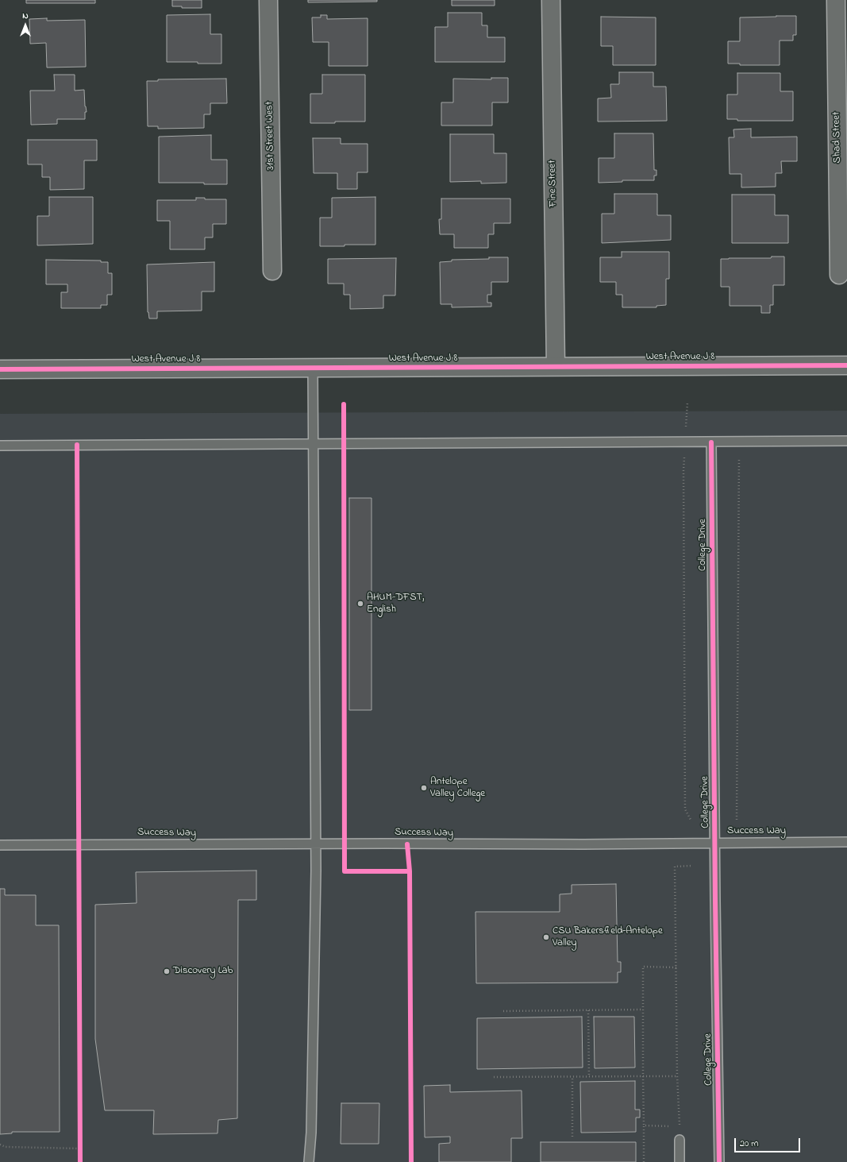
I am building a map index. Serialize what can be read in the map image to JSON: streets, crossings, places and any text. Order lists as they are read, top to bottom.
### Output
{
  "streets": {
    "street": [
      "31st Street West",
      "Shad Street",
      "Fine Street",
      "West Avenue J 8"
    ],
    "lane": ["College Drive", "Success Way"]
  },
  "crossings": [
    ["Fine Street", "West Avenue J 8"],
    ["College Drive", "Success Way"]
  ],
  "places": [
    "AHUM-DFST, English",
    "Antelope Valley College",
    "CSU Bakersfield–Antelope Valley",
    "Discovery Lab"
  ],
  "scale_bar": "20 m",
  "north": "top"
}
